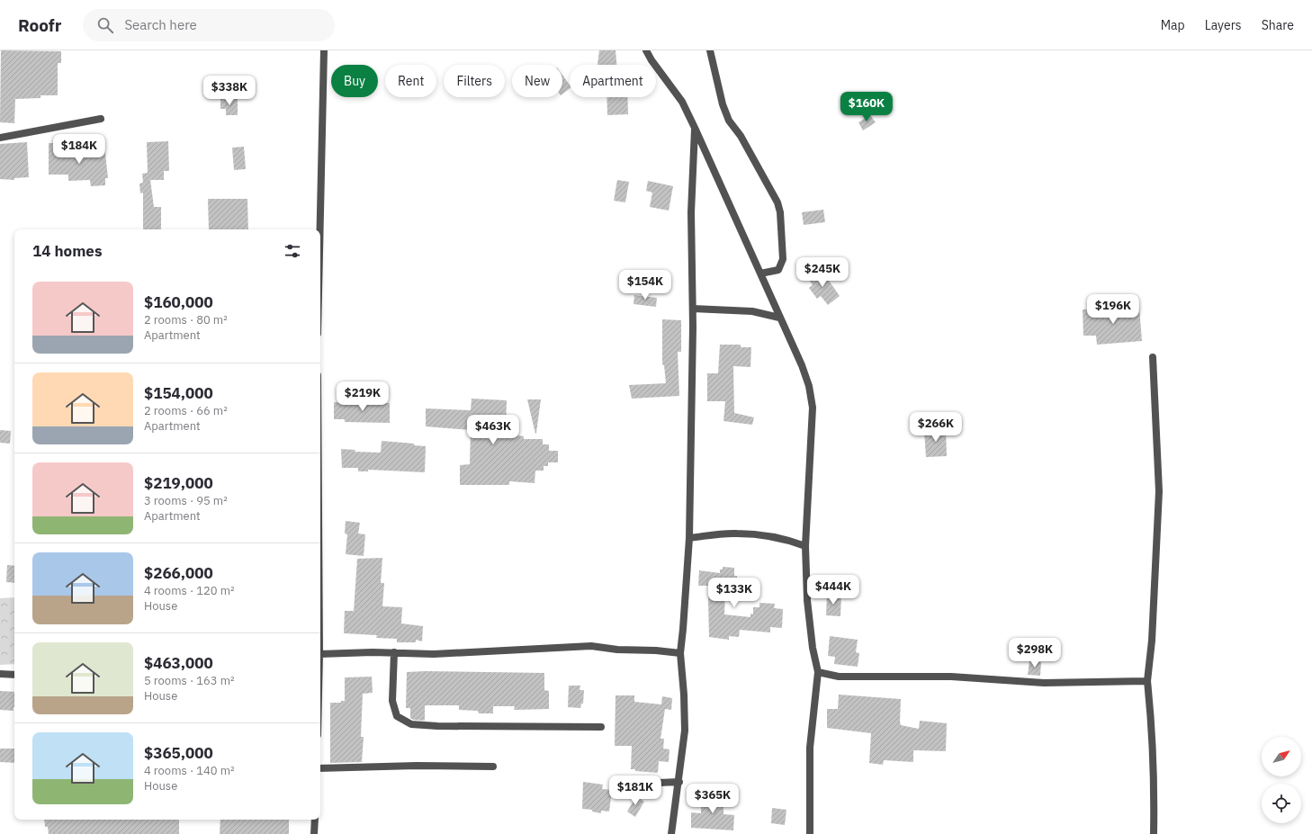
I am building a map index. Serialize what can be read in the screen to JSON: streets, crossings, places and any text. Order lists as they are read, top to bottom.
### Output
{
  "north": "top right",
  "page": {
    "header": "Roofr",
    "search": "Search here",
    "nav": ["Map", "Layers", "Share"],
    "chip": [
      "Buy",
      "Rent",
      "Filters",
      "New",
      "Apartment"
    ],
    "price": [
      "$338K",
      "$160K",
      "$184K",
      "$245K",
      "$154K",
      "$196K",
      "$219K",
      "$266K",
      "$463K",
      "$444K",
      "$133K",
      "$298K",
      "$181K",
      "$365K"
    ],
    "heading": "14 homes",
    "list": [
      {
        "name": "$160,000",
        "note": "2 rooms · 80 m² · Apartment"
      },
      {
        "name": "$154,000",
        "note": "2 rooms · 66 m² · Apartment"
      },
      {
        "name": "$219,000",
        "note": "3 rooms · 95 m² · Apartment"
      },
      {
        "name": "$266,000",
        "note": "4 rooms · 120 m² · House"
      },
      {
        "name": "$463,000",
        "note": "5 rooms · 163 m² · House"
      },
      {
        "name": "$365,000",
        "note": "4 rooms · 140 m² · House"
      }
    ]
  }
}
